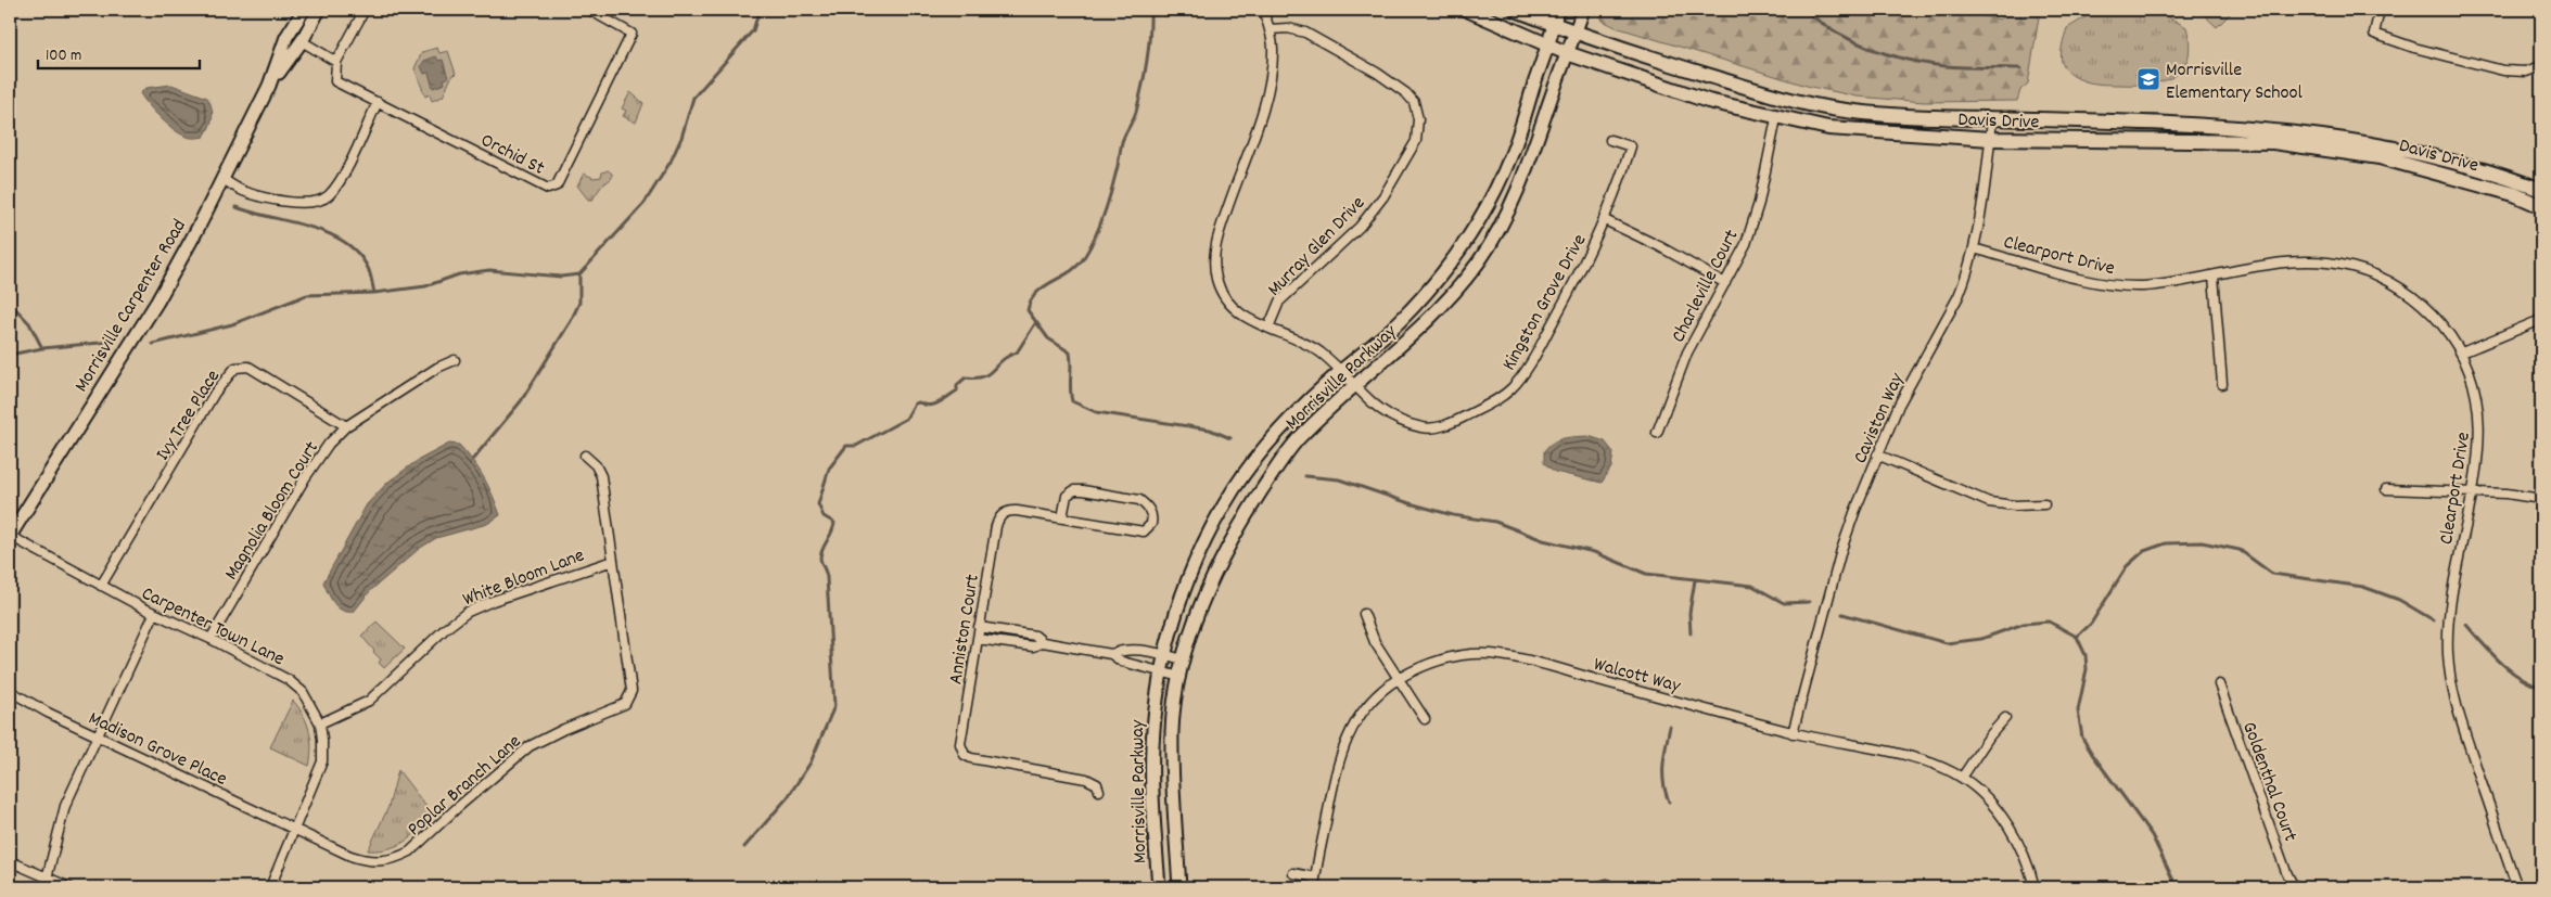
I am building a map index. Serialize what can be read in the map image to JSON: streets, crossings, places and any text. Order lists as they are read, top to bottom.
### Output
{
  "streets": {
    "main road": ["Davis Drive", "Morrisville Carpenter Road", "Morrisville Parkway"],
    "street": [
      "Orchid St",
      "Murray Glen Drive",
      "Clearport Drive",
      "Charleville Court",
      "Kingston Grove Drive",
      "Ivy Tree Place",
      "Caviston Way",
      "Magnolia Bloom Court",
      "White Bloom Lane",
      "Carpenter Town Lane",
      "Anniston Court",
      "Walcott Way",
      "Madison Grove Place",
      "Goldenthal Court",
      "Poplar Branch Lane"
    ]
  },
  "crossings": [
    ["Davis Drive", "Charleville Court"],
    ["Davis Drive", "Morrisville Parkway"],
    ["Davis Drive", "Caviston Way"],
    ["Murray Glen Drive", "Kingston Grove Drive"],
    ["Clearport Drive", "Caviston Way"],
    ["Kingston Grove Drive", "Morrisville Parkway"],
    ["Morrisville Carpenter Road", "Carpenter Town Lane"],
    ["Ivy Tree Place", "Magnolia Bloom Court"],
    ["Ivy Tree Place", "Carpenter Town Lane"],
    ["Caviston Way", "Walcott Way"],
    ["Magnolia Bloom Court", "Carpenter Town Lane"],
    ["White Bloom Lane", "Carpenter Town Lane"],
    ["White Bloom Lane", "Poplar Branch Lane"],
    ["Carpenter Town Lane", "Madison Grove Place"],
    ["Carpenter Town Lane", "Poplar Branch Lane"],
    ["Madison Grove Place", "Poplar Branch Lane"]
  ],
  "places": {
    "school or university": ["Morrisville Elementary School"]
  },
  "scale_bar": "100 m"
}
